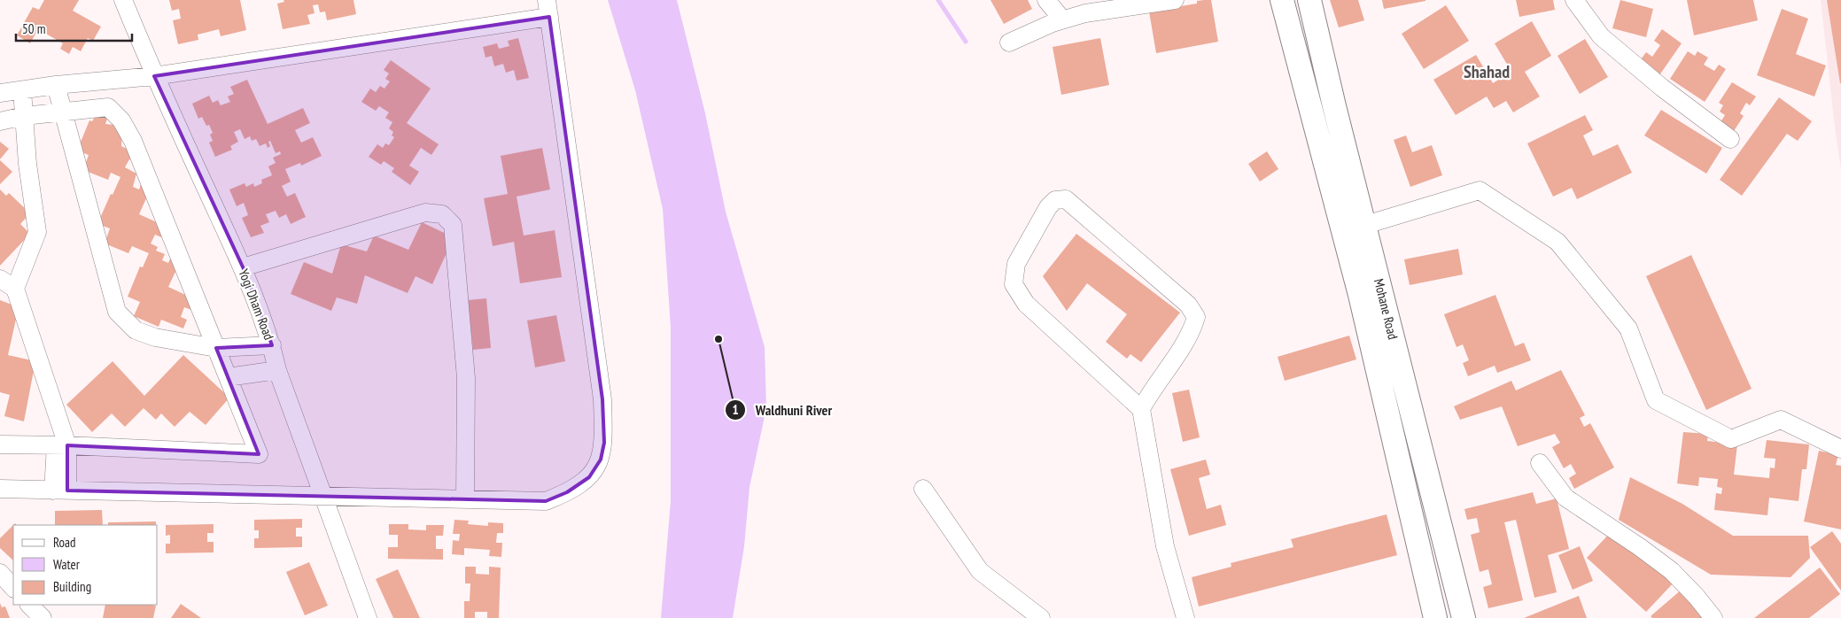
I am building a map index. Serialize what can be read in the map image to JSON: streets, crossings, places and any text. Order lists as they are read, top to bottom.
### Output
{
  "streets": {
    "main road": ["Mohane Road"],
    "street": ["Yogi Dham Road"]
  },
  "districts": ["Shahad"],
  "places": ["Waldhuni River"],
  "legend": ["Road", "Water", "Building"],
  "scale_bar": "50 m"
}
